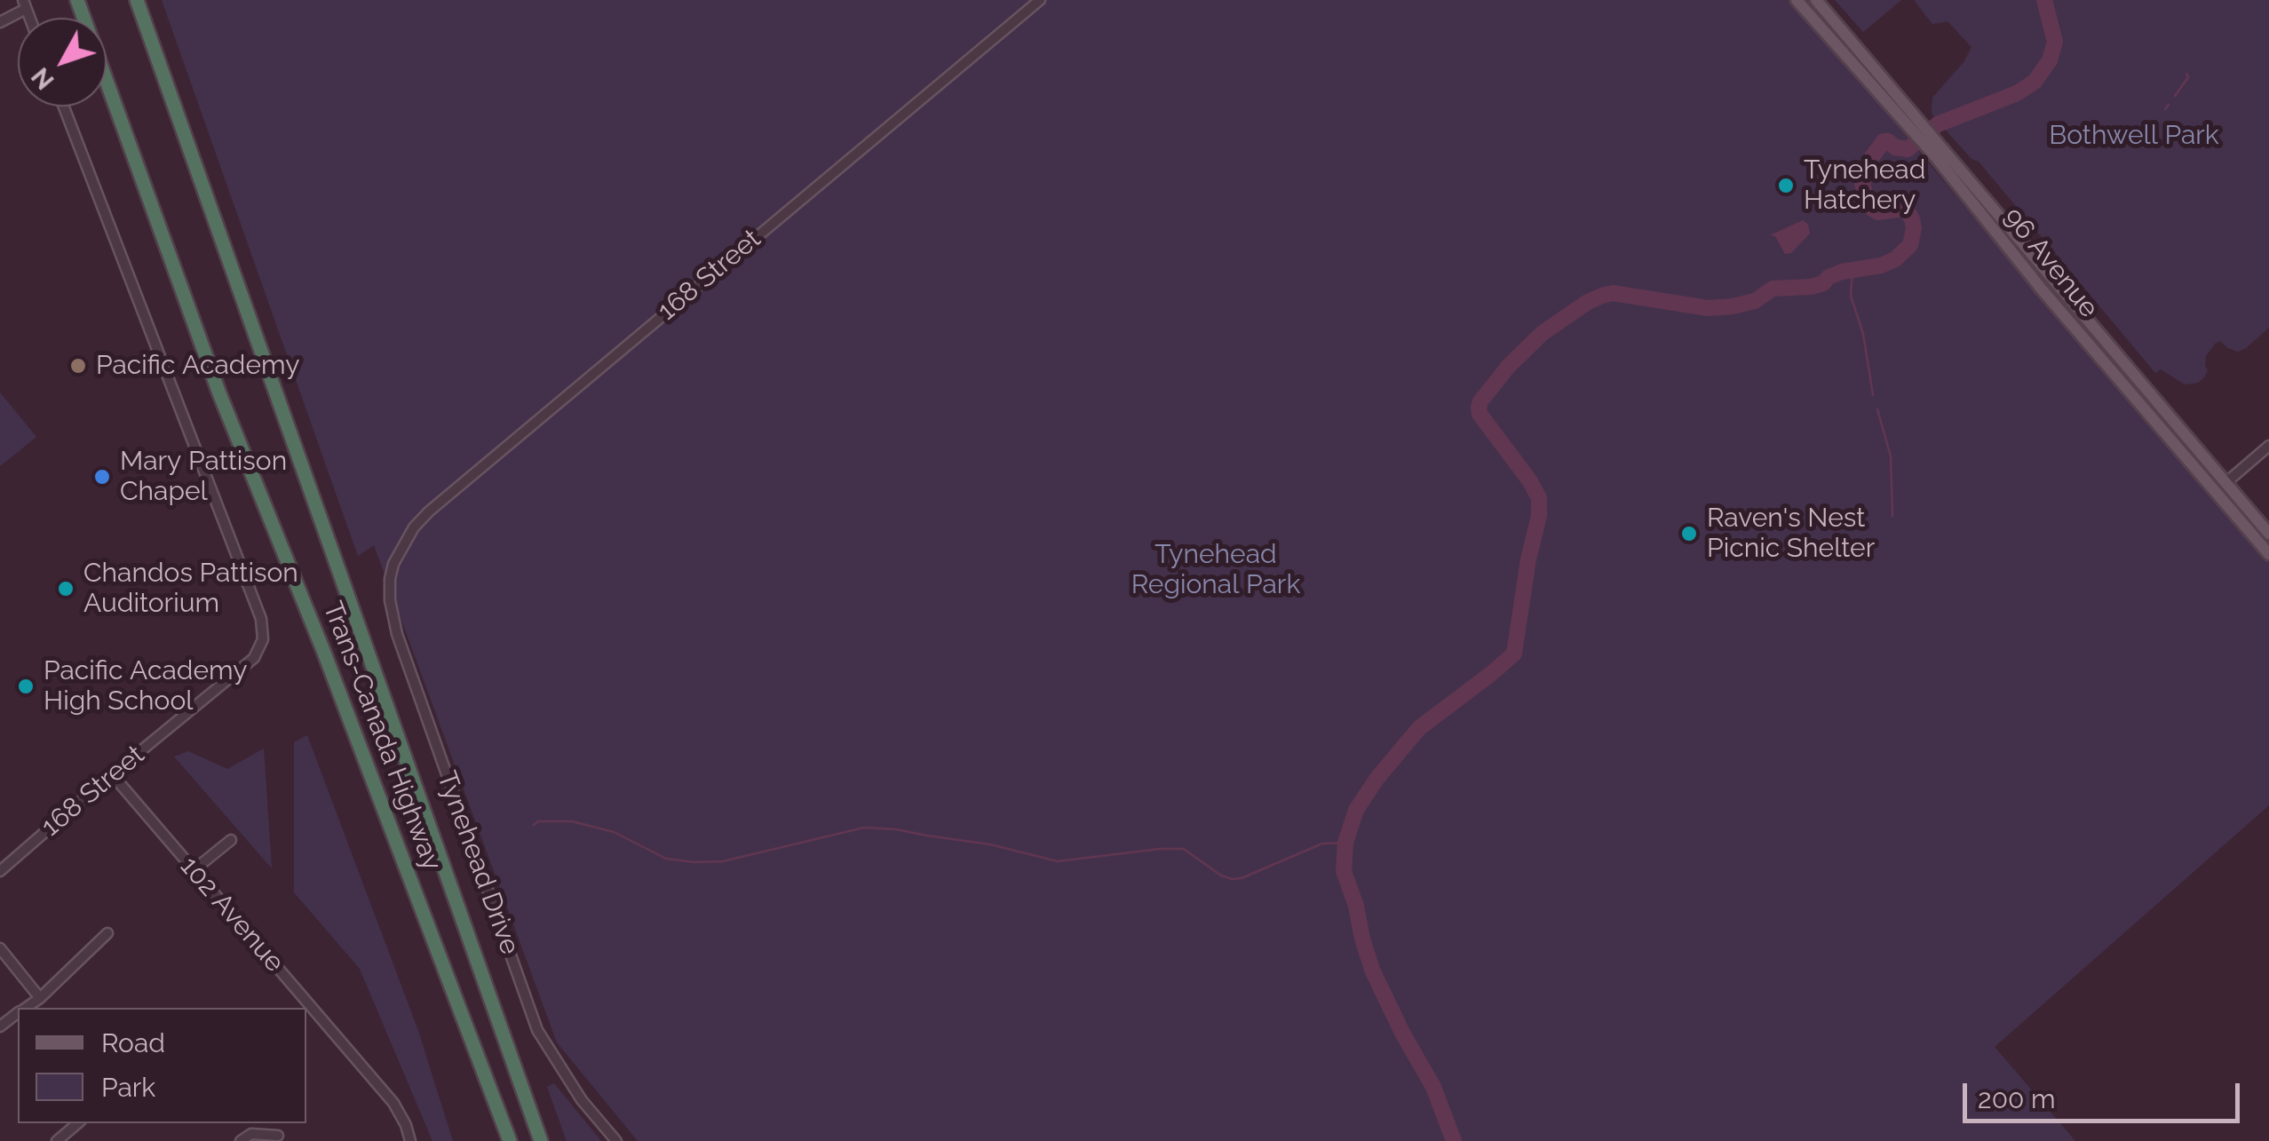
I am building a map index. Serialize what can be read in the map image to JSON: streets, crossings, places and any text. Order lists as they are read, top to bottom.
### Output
{
  "streets": {
    "highway": ["Trans-Canada Highway"],
    "main road": ["96 Avenue"],
    "street": ["168 Street", "Tynehead Drive", "102 Avenue"]
  },
  "crossings": [
    ["168 Street", "Tynehead Drive"],
    ["168 Street", "102 Avenue"]
  ],
  "parks": ["Bothwell Park", "Tynehead Regional Park"],
  "places": [
    "Tynehead Hatchery",
    "Pacific Academy",
    "Mary Pattison Chapel",
    "Raven's Nest Picnic Shelter",
    "Chandos Pattison Auditorium",
    "Pacific Academy High School"
  ],
  "legend": ["Road", "Park"],
  "scale_bar": "200 m",
  "north": "bottom left"
}
